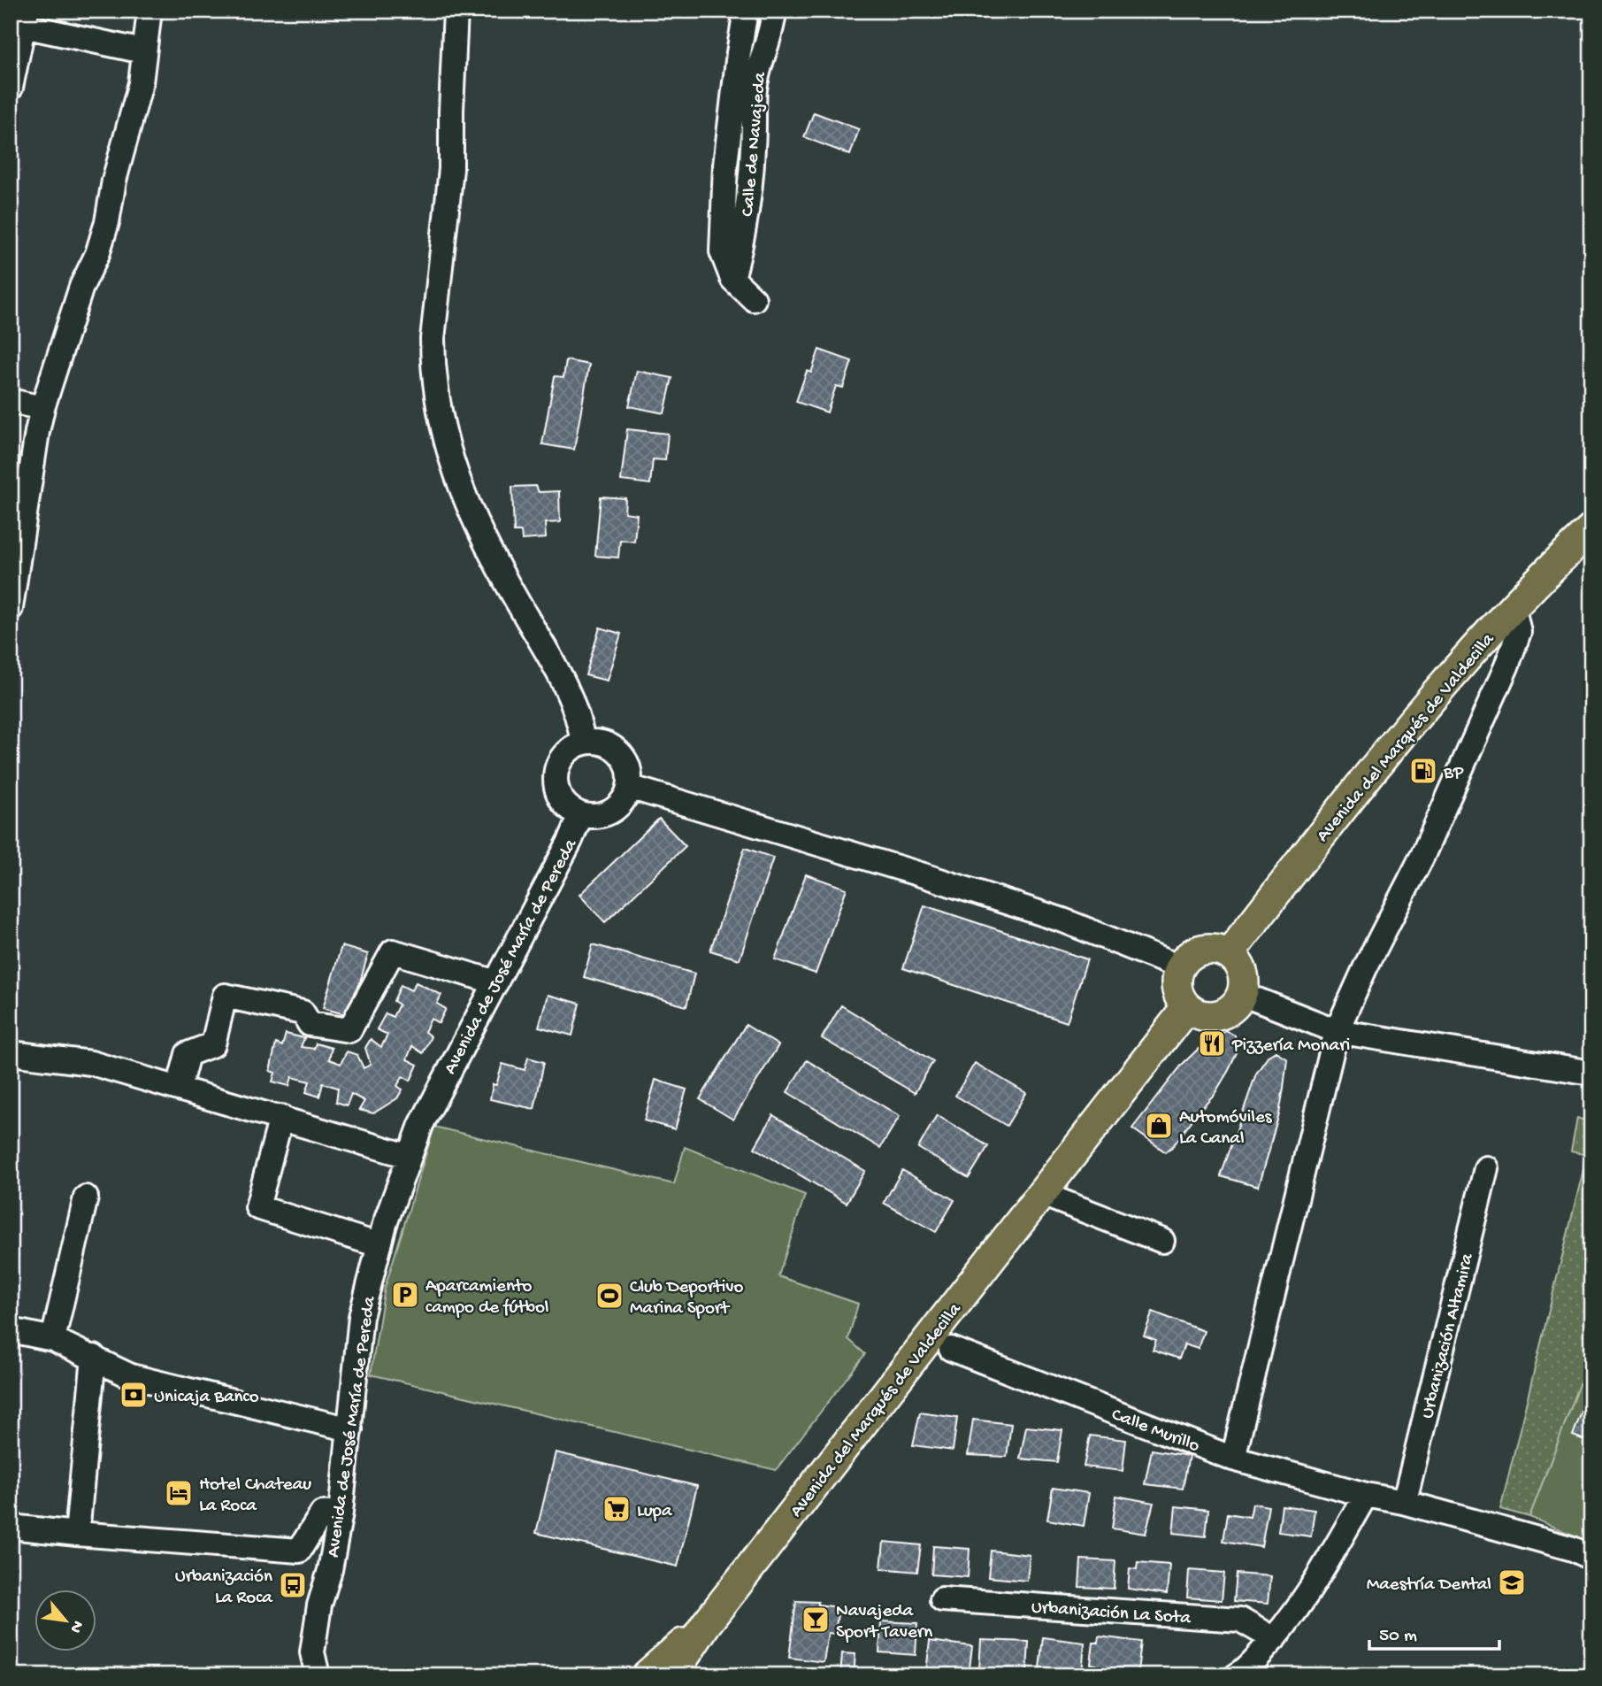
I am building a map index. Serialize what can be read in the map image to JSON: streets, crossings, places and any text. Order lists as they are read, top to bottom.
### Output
{
  "streets": {
    "main road": ["Avenida del Marqués de Valdecilla"],
    "street": [
      "Calle de Navajeda",
      "Avenida de José María de Pereda",
      "Urbanización Altamira",
      "Calle Murillo",
      "Urbanización La Sota"
    ]
  },
  "crossings": [
    ["Urbanización Altamira", "Calle Murillo"]
  ],
  "places": {
    "fuel station": ["BP"],
    "restaurant": ["Pizzería Monari"],
    "shop": ["Automóviles La Canal"],
    "parking": ["Aparcamiento campo de fútbol"],
    "sports": ["Club Deportivo Marina Sport"],
    "bank": ["Unicaja Banco"],
    "hotel": ["Hotel Chateau La Roca"],
    "supermarket": ["Lupa"],
    "school or university": ["Maestría Dental"],
    "bus stop": ["Urbanización La Roca"],
    "bar": ["Navajeda Sport Tavern"]
  },
  "scale_bar": "50 m",
  "north": "bottom right"
}
